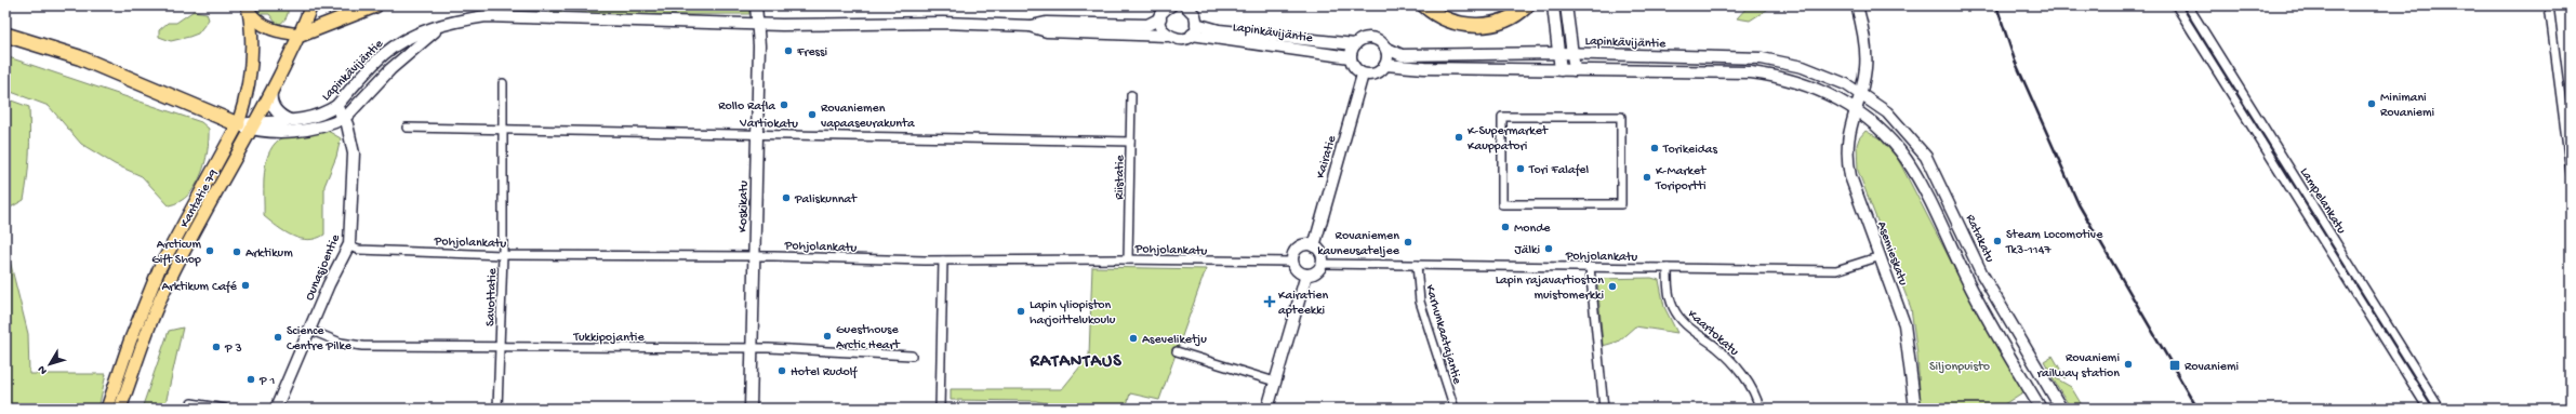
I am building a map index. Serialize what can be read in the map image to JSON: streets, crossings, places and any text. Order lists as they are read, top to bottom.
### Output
{
  "streets": {
    "main road": [
      "Lapinkävijäntie",
      "Kairatie",
      "Kantatie 79",
      "Koskikatu",
      "Ratakatu",
      "Asemieskatu",
      "Ounasjoentie"
    ],
    "street": [
      "Vartiokatu",
      "Riistatie",
      "Lampelankatu",
      "Pohjolankatu",
      "Savottatie",
      "Kaartokatu",
      "Karhunkaatajantie",
      "Tukkipojantie"
    ]
  },
  "crossings": [
    ["Lapinkävijäntie", "Kairatie"],
    ["Lapinkävijäntie", "Kantatie 79"],
    ["Lapinkävijäntie", "Koskikatu"],
    ["Lapinkävijäntie", "Ratakatu"],
    ["Lapinkävijäntie", "Asemieskatu"],
    ["Lapinkävijäntie", "Ounasjoentie"],
    ["Vartiokatu", "Riistatie"],
    ["Vartiokatu", "Koskikatu"],
    ["Vartiokatu", "Savottatie"],
    ["Kairatie", "Pohjolankatu"],
    ["Riistatie", "Pohjolankatu"],
    ["Koskikatu", "Pohjolankatu"],
    ["Koskikatu", "Tukkipojantie"],
    ["Ratakatu", "Asemieskatu"],
    ["Pohjolankatu", "Asemieskatu"],
    ["Pohjolankatu", "Ounasjoentie"],
    ["Pohjolankatu", "Savottatie"],
    ["Pohjolankatu", "Kaartokatu"],
    ["Pohjolankatu", "Karhunkaatajantie"],
    ["Ounasjoentie", "Tukkipojantie"],
    ["Savottatie", "Tukkipojantie"]
  ],
  "districts": ["RATANTAUS"],
  "parks": ["Siljonpuisto"],
  "places": {
    "other": [
      "Fressi",
      "Minimani Rovaniemi",
      "Rollo Rafla",
      "Rovaniemen vapaaseurakunta",
      "K-Supermarket Kauppatori",
      "Torikeidas",
      "Tori Falafel",
      "K-Market Toriportti",
      "Paliskunnat",
      "Monde",
      "Steam Locomotive Tk3-1147",
      "Rovaniemen kauneusateljee",
      "Jälki",
      "Arcticum Gift Shop",
      "Arktikum",
      "Arktikum Café",
      "Lapin rajavartioston muistomerkki",
      "Lapin yliopiston harjoittelukoulu",
      "Guesthouse Arctic Heart",
      "Science Centre Pilke",
      "Aseveliketju",
      "P 3",
      "Rovaniemi railway station",
      "Hotel Rudolf",
      "P 1"
    ],
    "health": ["Kairatien apteekki"],
    "transit": ["Rovaniemi"]
  },
  "north": "bottom left"
}
